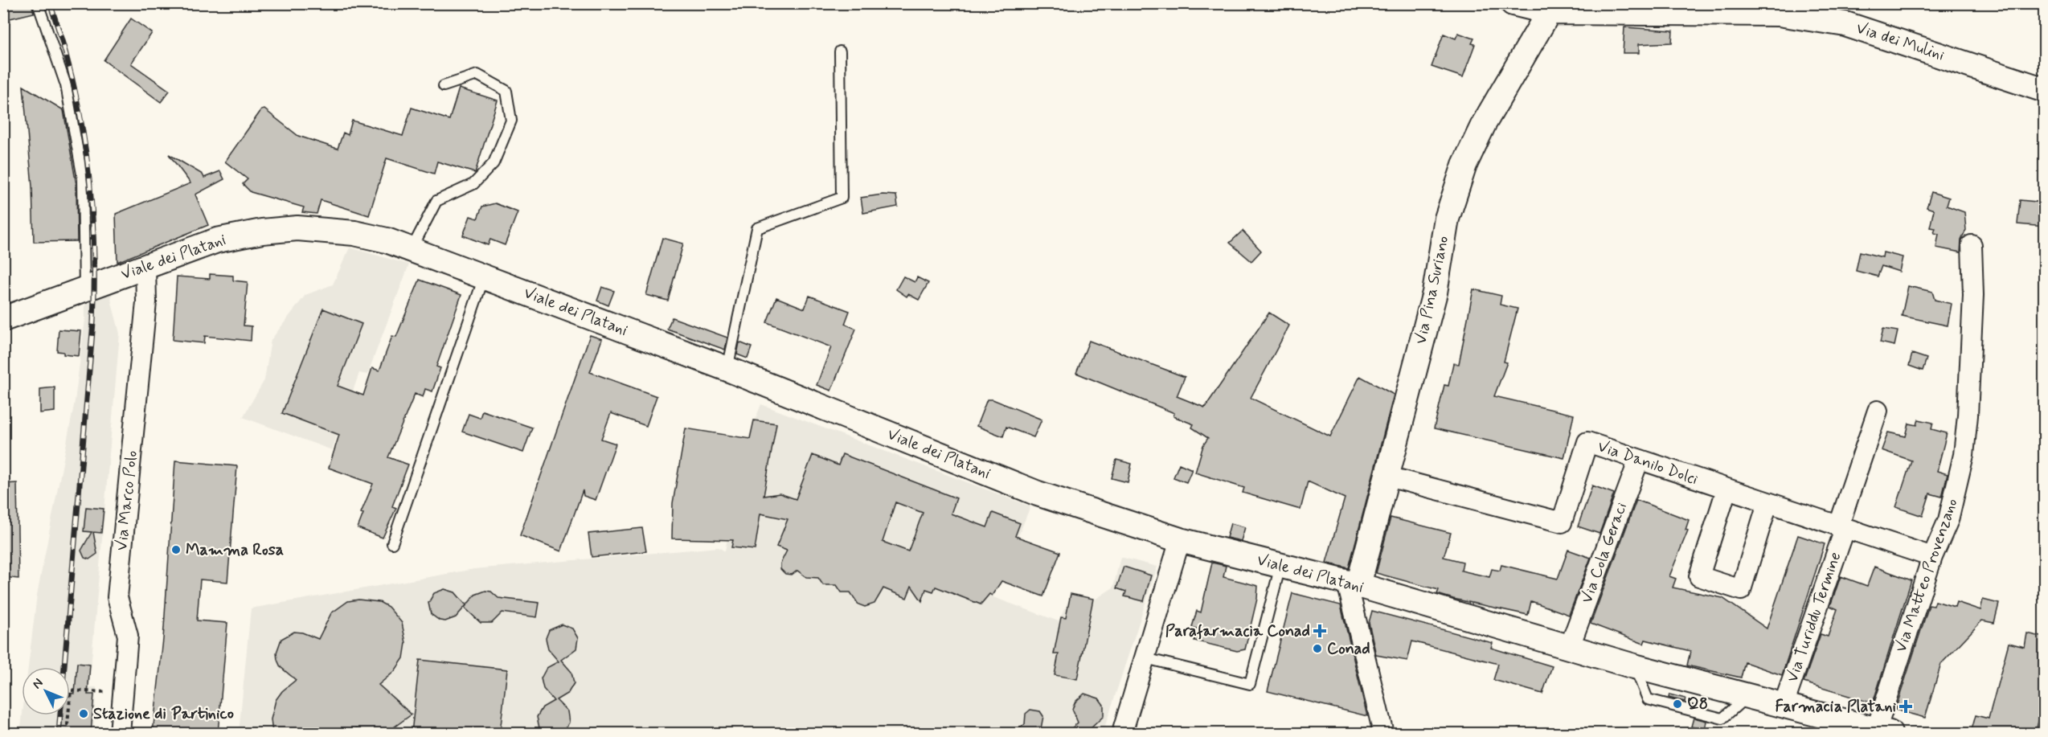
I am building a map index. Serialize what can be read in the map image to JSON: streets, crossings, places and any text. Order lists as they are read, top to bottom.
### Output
{
  "streets": {
    "street": [
      "Via dei Mulini",
      "Viale dei Platani",
      "Via Pina Suriano",
      "Via Danilo Dolci",
      "Via Marco Polo",
      "Via Cola Geraci",
      "Via Matteo Provenzano",
      "Via Turiddu Termine"
    ]
  },
  "crossings": [
    ["Via dei Mulini", "Via Pina Suriano"],
    ["Viale dei Platani", "Via Pina Suriano"],
    ["Viale dei Platani", "Via Marco Polo"],
    ["Viale dei Platani", "Via Cola Geraci"],
    ["Viale dei Platani", "Via Matteo Provenzano"],
    ["Viale dei Platani", "Via Turiddu Termine"],
    ["Via Pina Suriano", "Via Danilo Dolci"],
    ["Via Danilo Dolci", "Via Cola Geraci"],
    ["Via Danilo Dolci", "Via Matteo Provenzano"],
    ["Via Danilo Dolci", "Via Turiddu Termine"]
  ],
  "places": {
    "other": [
      "Mamma Rosa",
      "Conad",
      "Q8",
      "Stazione di Partinico"
    ],
    "health": ["Parafarmacia Conad", "Farmacia Platani"]
  },
  "north": "top left"
}
